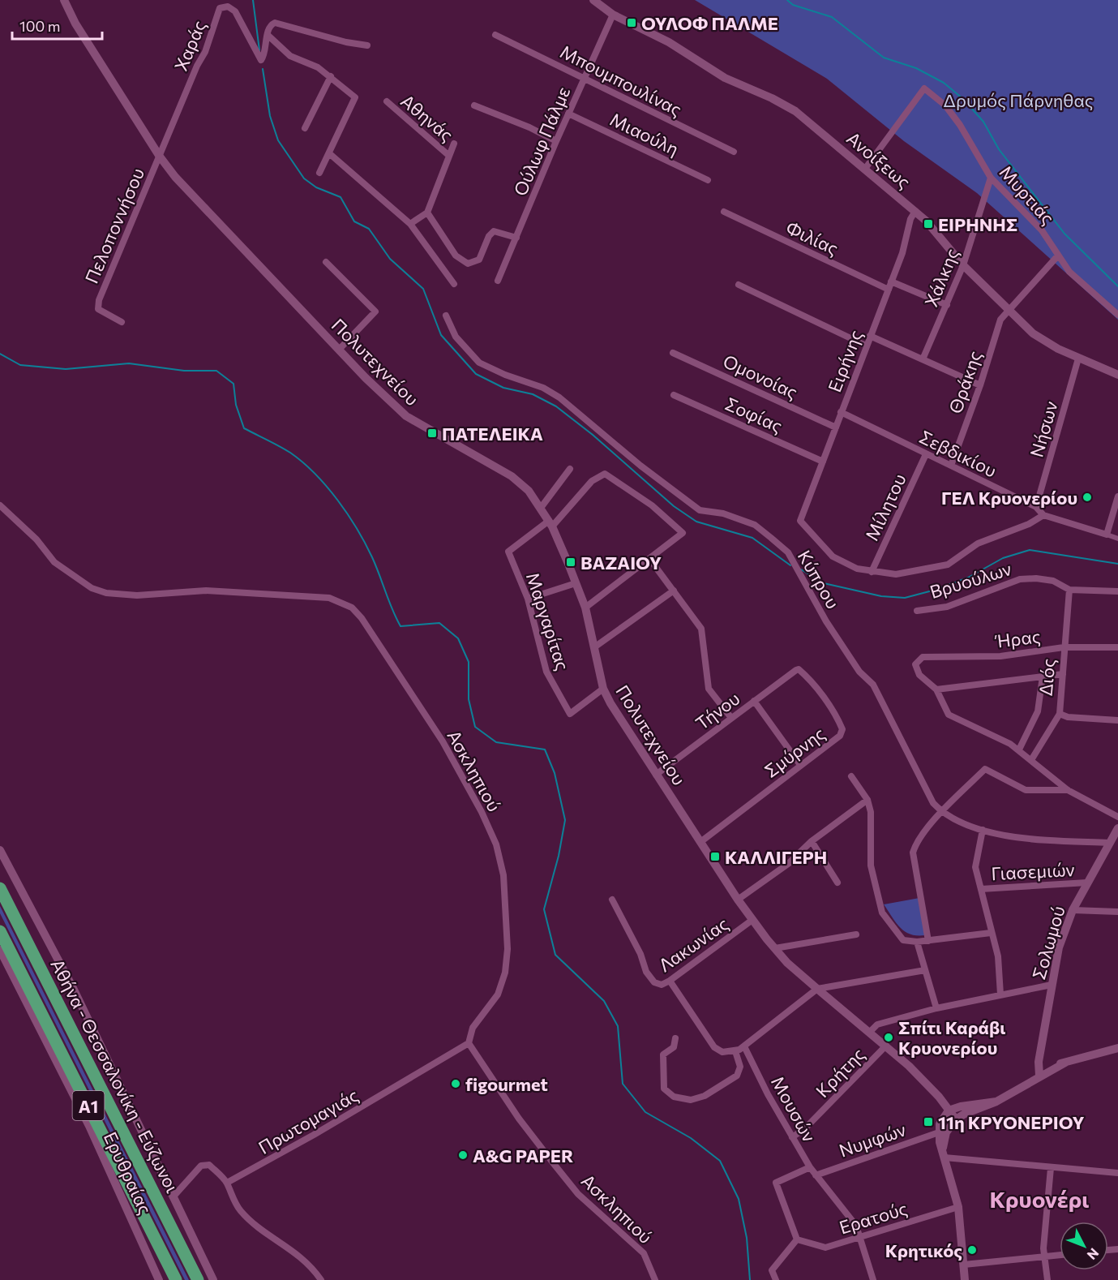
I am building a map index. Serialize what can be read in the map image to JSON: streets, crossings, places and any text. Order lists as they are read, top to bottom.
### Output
{
  "streets": {
    "highway": ["Αθήνα - Θεσσαλονίκη - Εύζωνοι", "Α1"],
    "street": [
      "Χαράς",
      "Μπουμπουλίνας",
      "Αθηνάς",
      "Μιαούλη",
      "Ούλωφ Πάλμε",
      "Ανοίξεως",
      "Μυρτιάς",
      "Πελοποννήσου",
      "Φιλίας",
      "Χάλκης",
      "Ειρήνης",
      "Πολυτεχνείου",
      "Ομονοίας",
      "Θράκης",
      "Σοφίας",
      "Νήσων",
      "Σεβδικίου",
      "Μίλητου",
      "Κύπρου",
      "Βρυούλων",
      "Μαργαρίτας",
      "Ήρας",
      "Διός",
      "Τήνου",
      "Σμύρνης",
      "Ασκληπιού",
      "Γιασεμιών",
      "Σολωμού",
      "Λακωνίας",
      "Κρήτης",
      "Μουσών",
      "Πρωτομαγιάς",
      "Νυμφών",
      "Ερυθραίας",
      "Ερατούς"
    ]
  },
  "crossings": [
    ["Χαράς", "Πελοποννήσου"],
    ["Χαράς", "Πολυτεχνείου"],
    ["Μπουμπουλίνας", "Ούλωφ Πάλμε"],
    ["Μιαούλη", "Ούλωφ Πάλμε"],
    ["Ούλωφ Πάλμε", "Ανοίξεως"],
    ["Ανοίξεως", "Μυρτιάς"],
    ["Ανοίξεως", "Χάλκης"],
    ["Ανοίξεως", "Ειρήνης"],
    ["Ανοίξεως", "Θράκης"],
    ["Ανοίξεως", "Νήσων"],
    ["Μυρτιάς", "Χάλκης"],
    ["Μυρτιάς", "Θράκης"],
    ["Πελοποννήσου", "Πολυτεχνείου"],
    ["Φιλίας", "Ειρήνης"],
    ["Ειρήνης", "Ομονοίας"],
    ["Ειρήνης", "Σοφίας"],
    ["Ειρήνης", "Σεβδικίου"],
    ["Ειρήνης", "Μίλητου"],
    ["Πολυτεχνείου", "Μαργαρίτας"],
    ["Πολυτεχνείου", "Τήνου"],
    ["Πολυτεχνείου", "Σμύρνης"],
    ["Πολυτεχνείου", "Λακωνίας"],
    ["Πολυτεχνείου", "Κρήτης"],
    ["Θράκης", "Σεβδικίου"],
    ["Νήσων", "Σεβδικίου"],
    ["Σεβδικίου", "Μίλητου"],
    ["Βρυούλων", "Διός"],
    ["Ήρας", "Διός"],
    ["Τήνου", "Σμύρνης"],
    ["Ασκληπιού", "Πρωτομαγιάς"],
    ["Γιασεμιών", "Σολωμού"],
    ["Κρήτης", "Μουσών"],
    ["Μουσών", "Νυμφών"],
    ["Μουσών", "Ερατούς"]
  ],
  "districts": ["Κρυονέρι"],
  "parks": ["Δρυμός Πάρνηθας"],
  "places": {
    "transit": [
      "ΟΥΛΟΦ ΠΑΛΜΕ",
      "ΕΙΡΗΝΗΣ",
      "ΠΑΤΕΛΕΙΚΑ",
      "ΒΑΖΑΙΟΥ",
      "ΚΑΛΛΙΓΕΡΗ",
      "11η ΚΡΥΟΝΕΡΙΟΥ"
    ],
    "other": [
      "ΓΕΛ Κρυονερίου",
      "Σπίτι Καράβι Κρυονερίου",
      "figourmet",
      "A&G PAPER",
      "Κρητικός"
    ]
  },
  "scale_bar": "100 m",
  "north": "bottom right"
}
